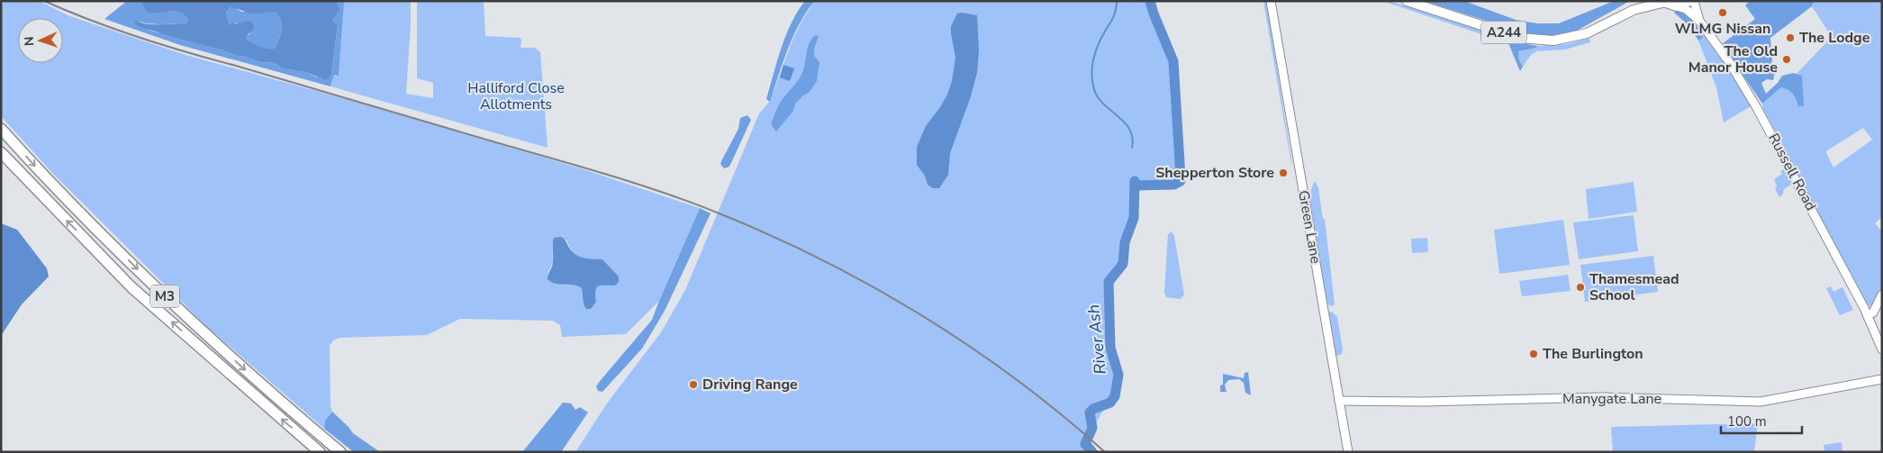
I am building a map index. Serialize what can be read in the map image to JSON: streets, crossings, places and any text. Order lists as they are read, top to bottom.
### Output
{
  "streets": {
    "highway": ["M3"],
    "main road": [
      "A244",
      "Russell Road",
      "Green Lane",
      "Manygate Lane"
    ]
  },
  "crossings": [
    ["Green Lane", "Manygate Lane"]
  ],
  "water": ["River Ash"],
  "parks": ["Halliford Close Allotments"],
  "places": [
    "WLMG Nissan",
    "The Lodge",
    "The Old Manor House",
    "Shepperton Store",
    "Thamesmead School",
    "The Burlington",
    "Driving Range"
  ],
  "scale_bar": "100 m",
  "north": "left"
}
